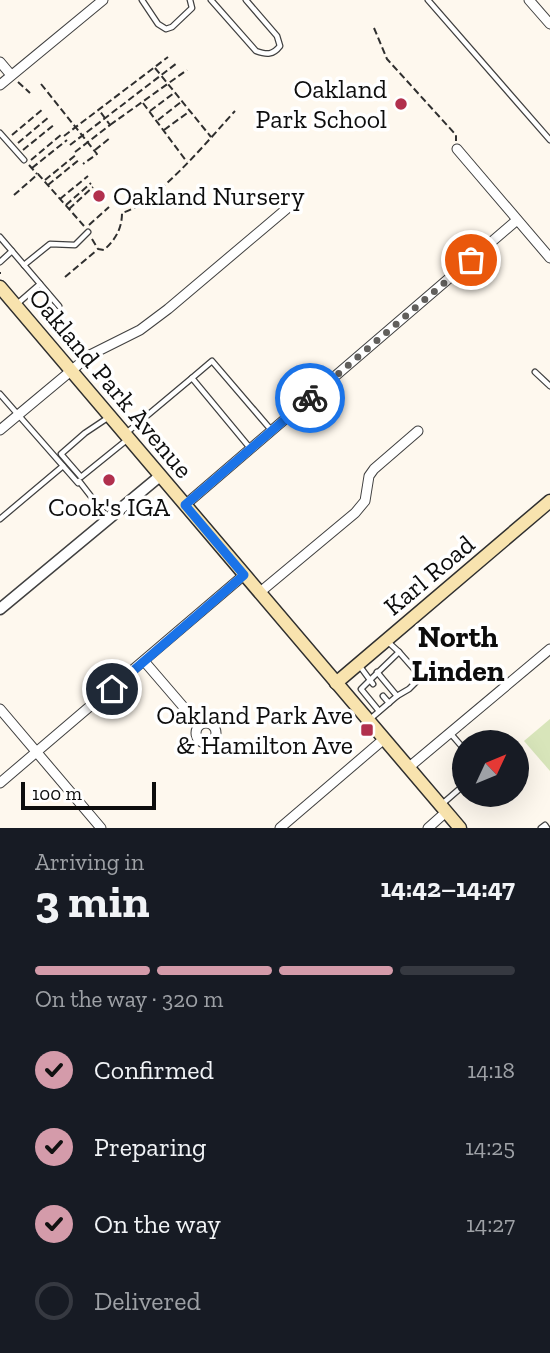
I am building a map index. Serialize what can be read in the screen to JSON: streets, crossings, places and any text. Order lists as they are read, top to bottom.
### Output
{
  "streets": {
    "main road": ["Oakland Park Avenue", "Karl Road"]
  },
  "crossings": [
    ["Oakland Park Avenue", "Karl Road"]
  ],
  "districts": ["North Linden"],
  "places": {
    "other": ["Oakland Park School", "Oakland Nursery", "Cook's IGA"],
    "transit": ["Oakland Park Ave & Hamilton Ave"]
  },
  "scale_bar": "100 m",
  "north": "top right",
  "page": {
    "scale": "100 m",
    "heading": ["3 min", "Arriving in", "14:42–14:47"],
    "bar": "On the way · 320 m",
    "list": [
      ["Confirmed", "14:18"],
      ["Preparing", "14:25"],
      ["On the way", "14:27"],
      "Delivered"
    ]
  }
}
